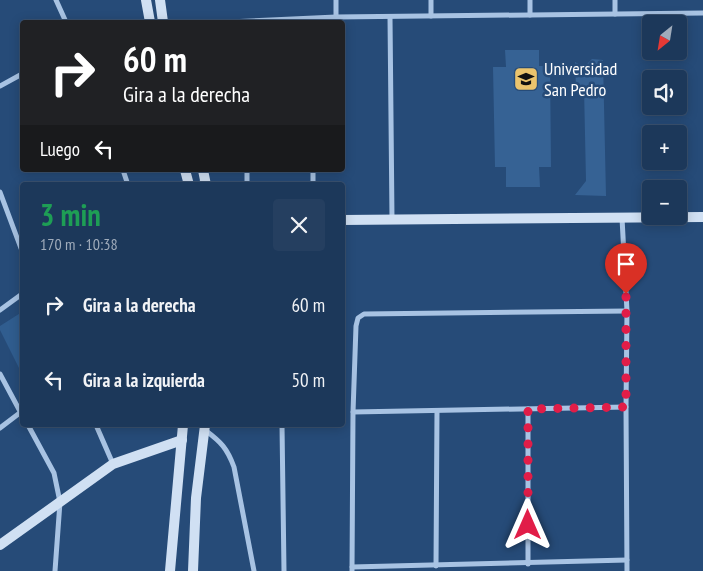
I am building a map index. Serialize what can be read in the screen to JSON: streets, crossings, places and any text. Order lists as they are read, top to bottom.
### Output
{
  "places": {
    "school or university": ["Universidad San Pedro"]
  },
  "north": "bottom left",
  "page": {
    "map_buttons": ["+", "−"],
    "turn": ["60 m", "Gira a la derecha"],
    "then": "Luego",
    "heading": ["3 min", "170 m · 10:38"],
    "list": [
      {
        "name": "Gira a la derecha",
        "value": "60 m"
      },
      {
        "name": "Gira a la izquierda",
        "value": "50 m"
      }
    ]
  }
}
